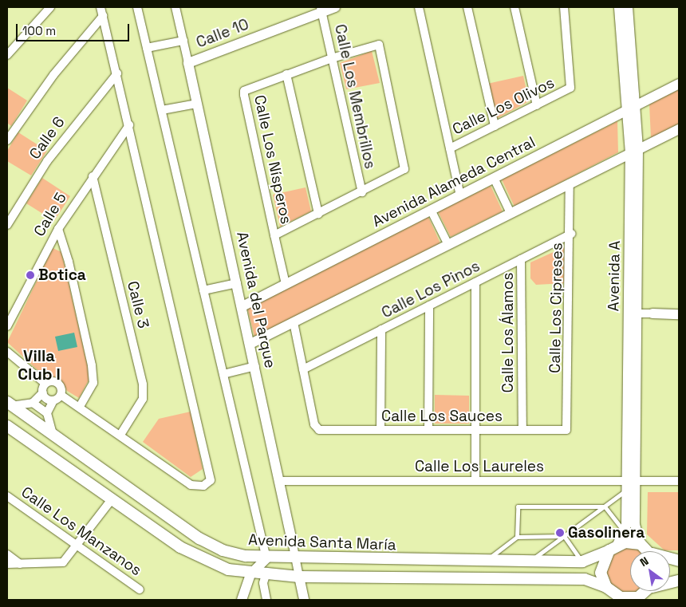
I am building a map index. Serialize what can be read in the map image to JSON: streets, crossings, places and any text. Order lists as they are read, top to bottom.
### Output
{
  "streets": {
    "main road": ["Avenida Santa María"],
    "street": [
      "Calle 10",
      "Calle Los Membrillos",
      "Calle Los Olivos",
      "Calle 6",
      "Calle Los Nísperos",
      "Avenida Alameda Central",
      "Calle 5",
      "Avenida A",
      "Calle Los Pinos",
      "Avenida del Parque",
      "Calle 3",
      "Calle Los Cipreses",
      "Calle Los Álamos",
      "Calle Los Sauces",
      "Calle Los Laureles",
      "Calle Los Manzanos"
    ]
  },
  "crossings": [
    ["Calle 10", "Calle Los Membrillos"],
    ["Calle 10", "Avenida del Parque"],
    ["Calle Los Membrillos", "Calle Los Nísperos"],
    ["Calle Los Nísperos", "Avenida Alameda Central"],
    ["Avenida Alameda Central", "Avenida A"],
    ["Avenida Alameda Central", "Avenida del Parque"],
    ["Calle 5", "Calle 3"],
    ["Avenida A", "Calle Los Laureles"],
    ["Avenida A", "Avenida Santa María"],
    ["Calle Los Pinos", "Calle Los Cipreses"],
    ["Calle Los Pinos", "Calle Los Álamos"],
    ["Calle Los Pinos", "Calle Los Sauces"],
    ["Avenida del Parque", "Calle Los Laureles"],
    ["Avenida del Parque", "Avenida Santa María"],
    ["Calle Los Cipreses", "Calle Los Sauces"],
    ["Calle Los Álamos", "Calle Los Sauces"]
  ],
  "districts": ["Villa Club I"],
  "places": ["Botica", "Gasolinera"],
  "scale_bar": "100 m",
  "north": "top left"
}
